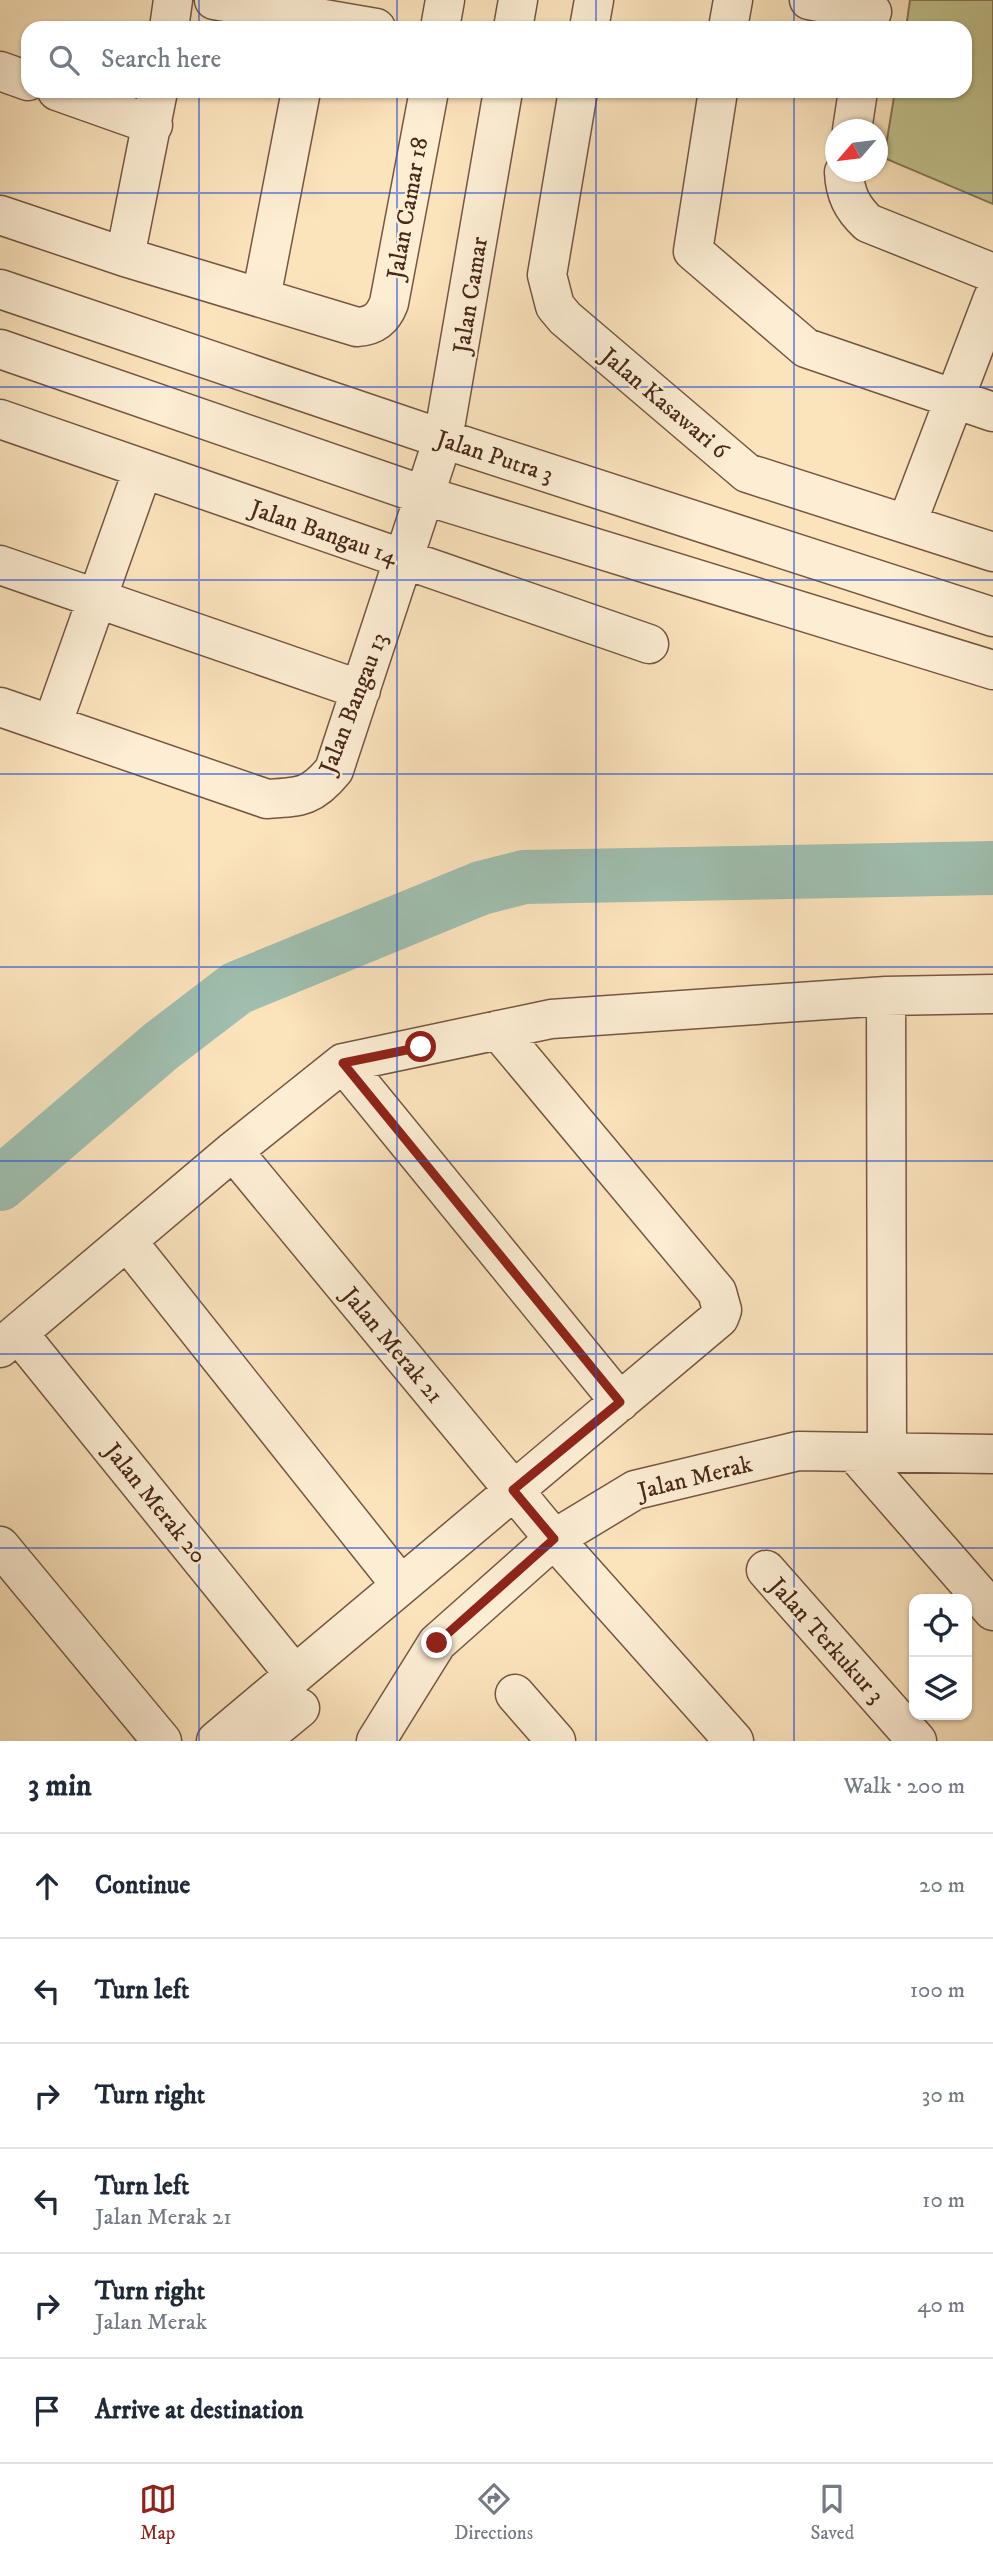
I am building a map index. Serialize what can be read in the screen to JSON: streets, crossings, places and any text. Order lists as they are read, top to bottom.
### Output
{
  "streets": {
    "street": [
      "Jalan Camar 18",
      "Jalan Camar",
      "Jalan Kasawari 6",
      "Jalan Putra 3",
      "Jalan Bangau 14",
      "Jalan Bangau 13",
      "Jalan Merak 21",
      "Jalan Merak",
      "Jalan Merak 20",
      "Jalan Terkukur 3"
    ]
  },
  "crossings": [
    ["Jalan Camar", "Jalan Putra 3"],
    ["Jalan Camar", "Jalan Bangau 13"],
    ["Jalan Bangau 14", "Jalan Bangau 13"],
    ["Jalan Merak 21", "Jalan Merak"]
  ],
  "north": "bottom left",
  "page": {
    "search": "Search here",
    "heading": ["3 min", "Walk · 200 m"],
    "list": [
      ["Continue", "20 m"],
      ["Turn left", "100 m"],
      ["Turn right", "30 m"],
      ["Turn left", "Jalan Merak 21", "10 m"],
      ["Turn right", "Jalan Merak", "40 m"],
      "Arrive at destination"
    ],
    "nav": ["Map", "Directions", "Saved"]
  }
}
